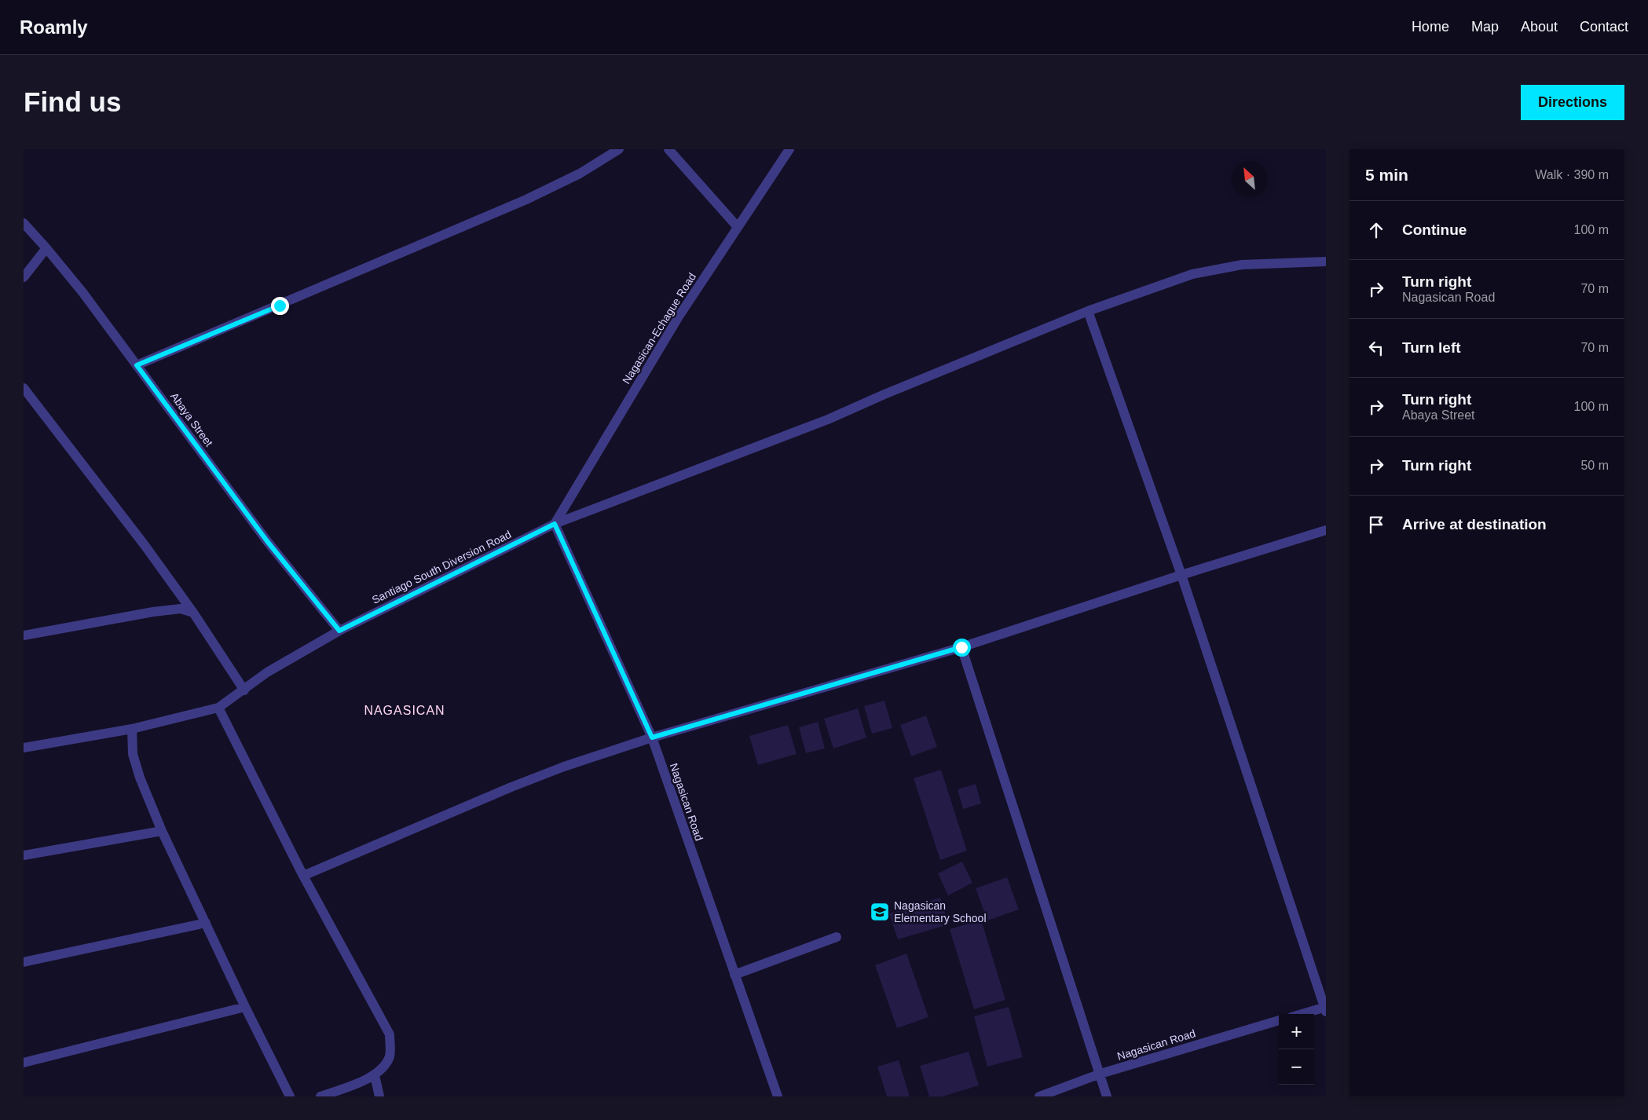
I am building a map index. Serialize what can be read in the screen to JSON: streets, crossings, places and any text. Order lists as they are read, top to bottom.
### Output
{
  "streets": {
    "street": [
      "Nagasican-Echague Road",
      "Abaya Street",
      "Santiago South Diversion Road",
      "Nagasican Road"
    ]
  },
  "crossings": [
    ["Nagasican-Echague Road", "Santiago South Diversion Road"],
    ["Nagasican-Echague Road", "Nagasican Road"],
    ["Abaya Street", "Santiago South Diversion Road"],
    ["Santiago South Diversion Road", "Nagasican Road"]
  ],
  "districts": ["NAGASICAN"],
  "places": {
    "school or university": ["Nagasican Elementary School"]
  },
  "north": "top left",
  "page": {
    "header": "Roamly",
    "nav": [
      "Home",
      "Map",
      "About",
      "Contact"
    ],
    "buttons": "Directions",
    "title": "Find us",
    "heading": ["5 min", "Walk · 390 m"],
    "list": [
      ["Continue", "100 m"],
      ["Turn right", "Nagasican Road", "70 m"],
      ["Turn left", "70 m"],
      ["Turn right", "Abaya Street", "100 m"],
      ["Turn right", "50 m"],
      "Arrive at destination"
    ],
    "map_buttons": ["+", "−"]
  }
}
